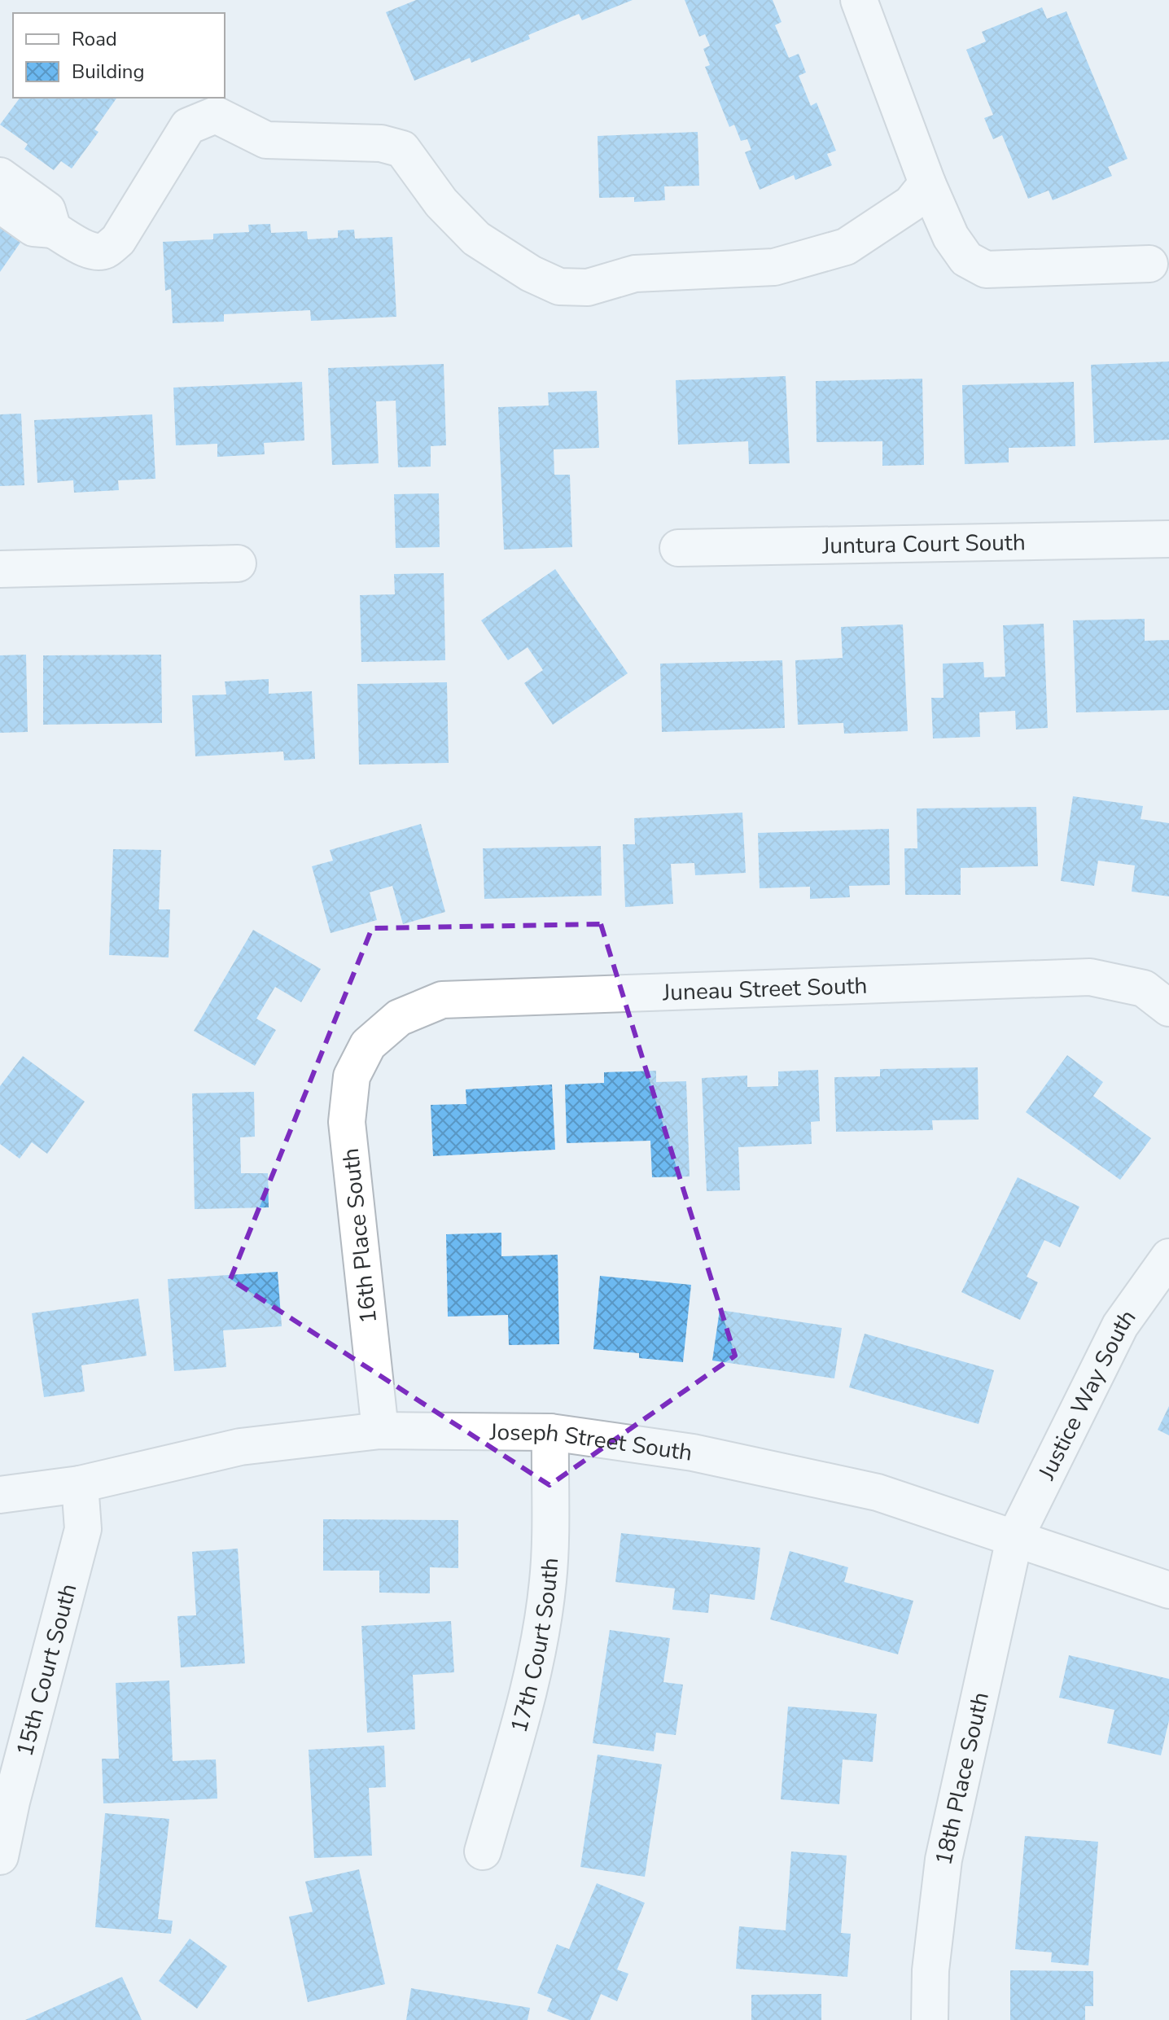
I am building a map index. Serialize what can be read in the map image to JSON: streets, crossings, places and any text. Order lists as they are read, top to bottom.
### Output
{
  "streets": {
    "street": [
      "Juntura Court South",
      "Juneau Street South",
      "16th Place South",
      "Justice Way South",
      "Joseph Street South",
      "17th Court South",
      "15th Court South",
      "18th Place South"
    ]
  },
  "crossings": [
    ["Juneau Street South", "16th Place South"],
    ["16th Place South", "Joseph Street South"],
    ["Justice Way South", "Joseph Street South"],
    ["Justice Way South", "18th Place South"],
    ["Joseph Street South", "17th Court South"],
    ["Joseph Street South", "15th Court South"],
    ["Joseph Street South", "18th Place South"]
  ],
  "legend": ["Road", "Building"]
}
